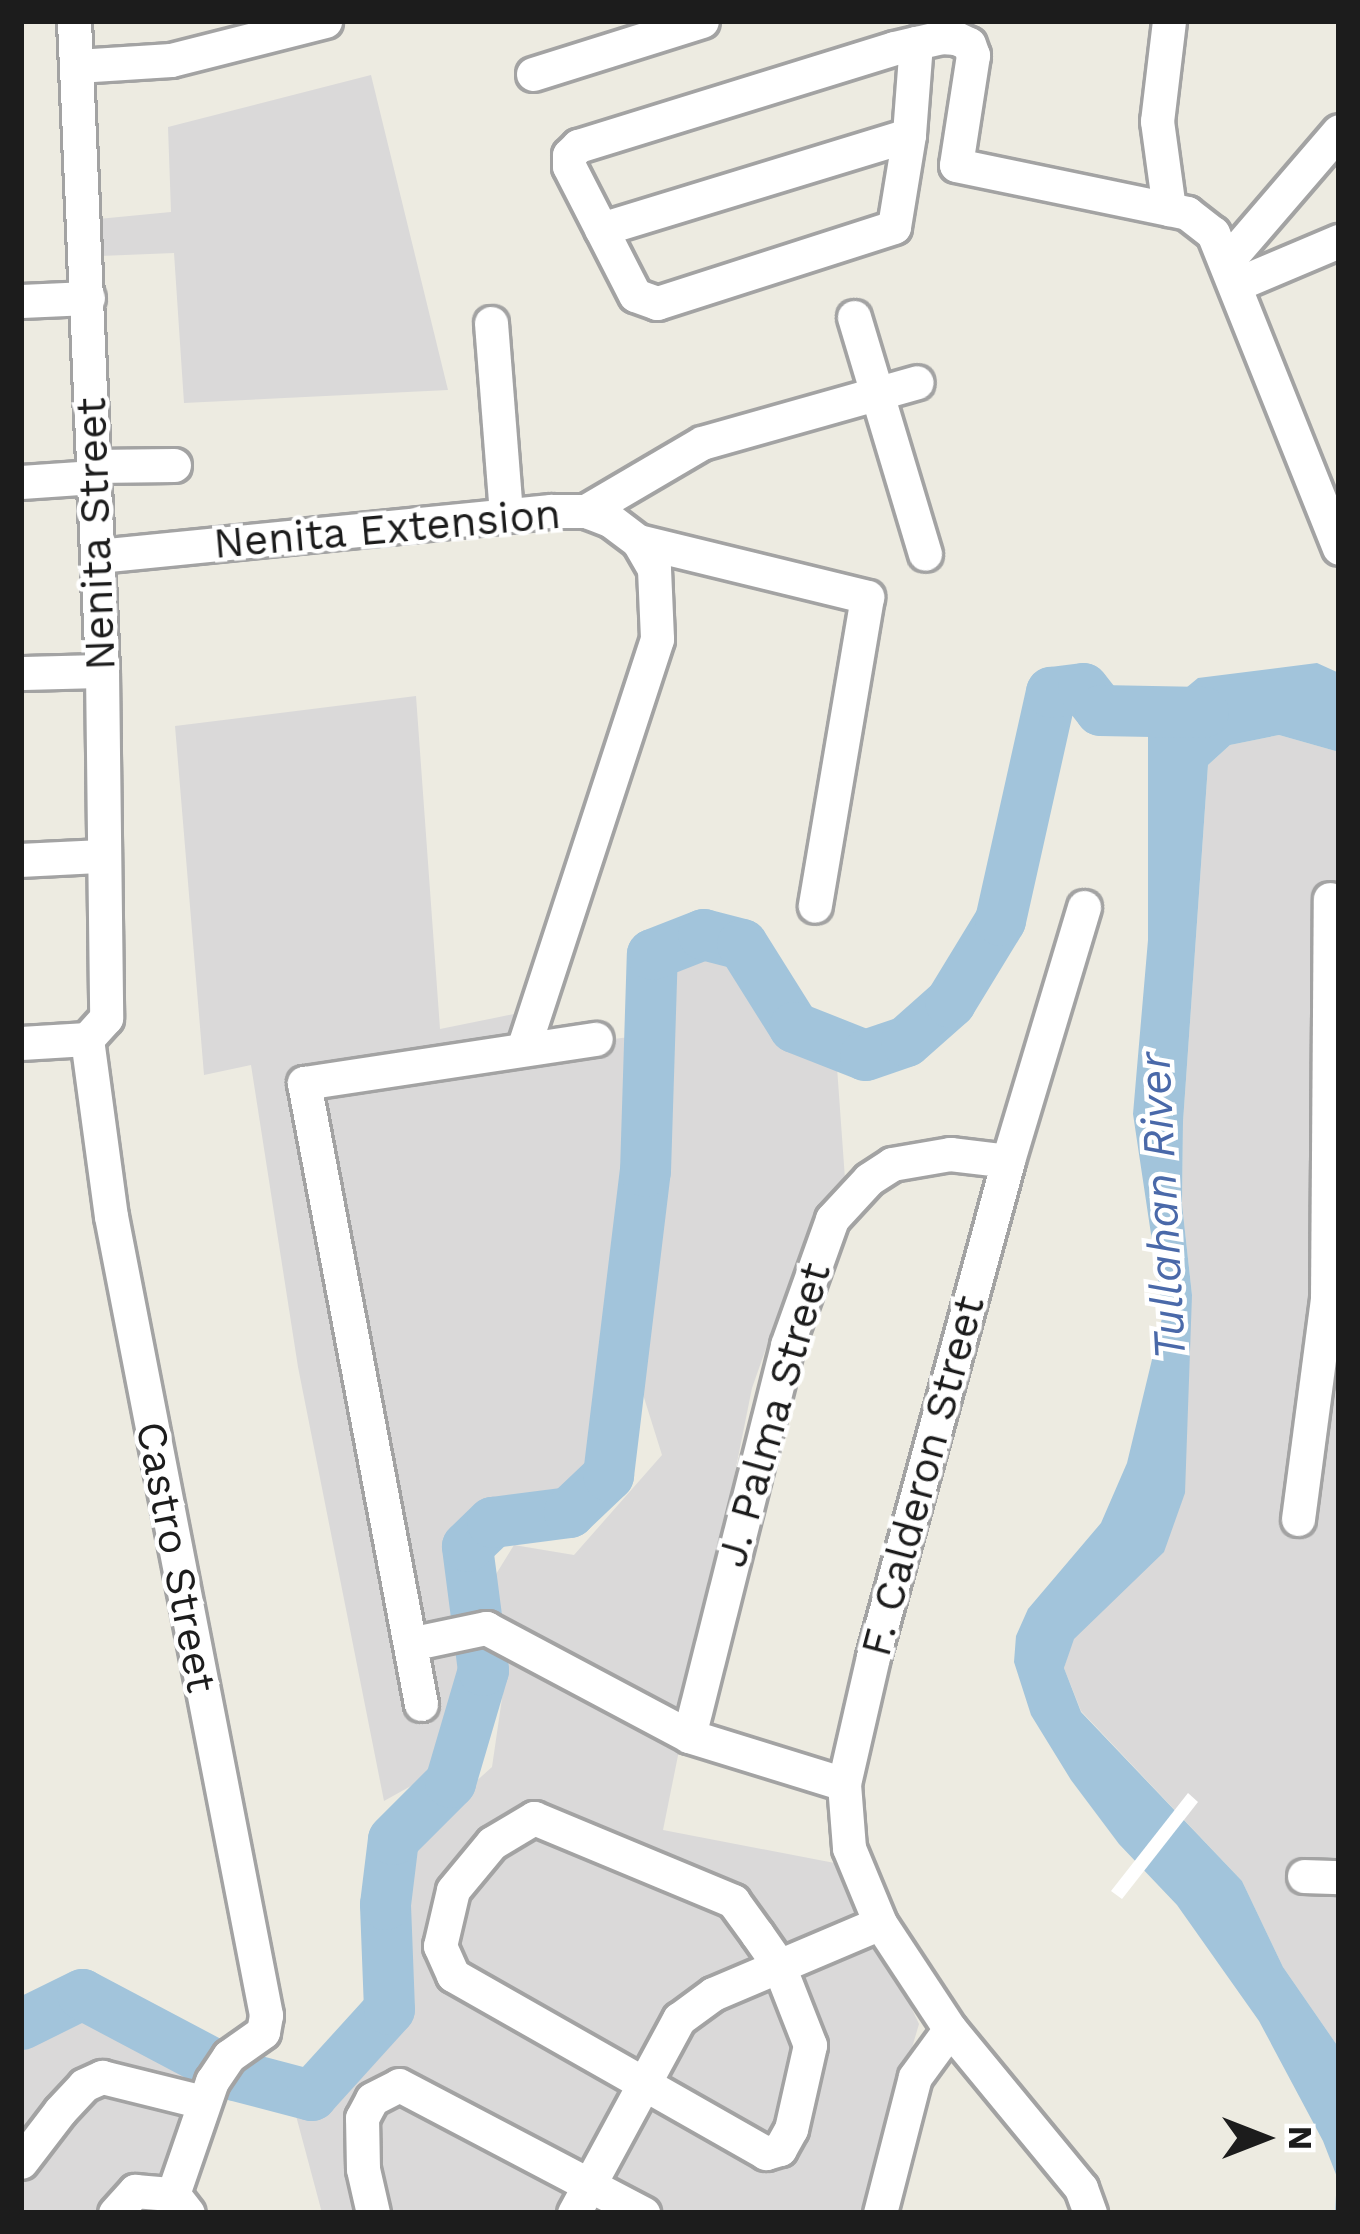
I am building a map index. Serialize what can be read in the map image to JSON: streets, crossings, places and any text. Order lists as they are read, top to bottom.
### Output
{
  "streets": {
    "street": [
      "Nenita Extension",
      "Nenita Street",
      "J. Palma Street",
      "F. Calderon Street",
      "Castro Street"
    ]
  },
  "crossings": [
    ["Nenita Extension", "Nenita Street"],
    ["Nenita Street", "Castro Street"],
    ["J. Palma Street", "F. Calderon Street"]
  ],
  "water": ["Tullahan River"],
  "north": "right"
}
